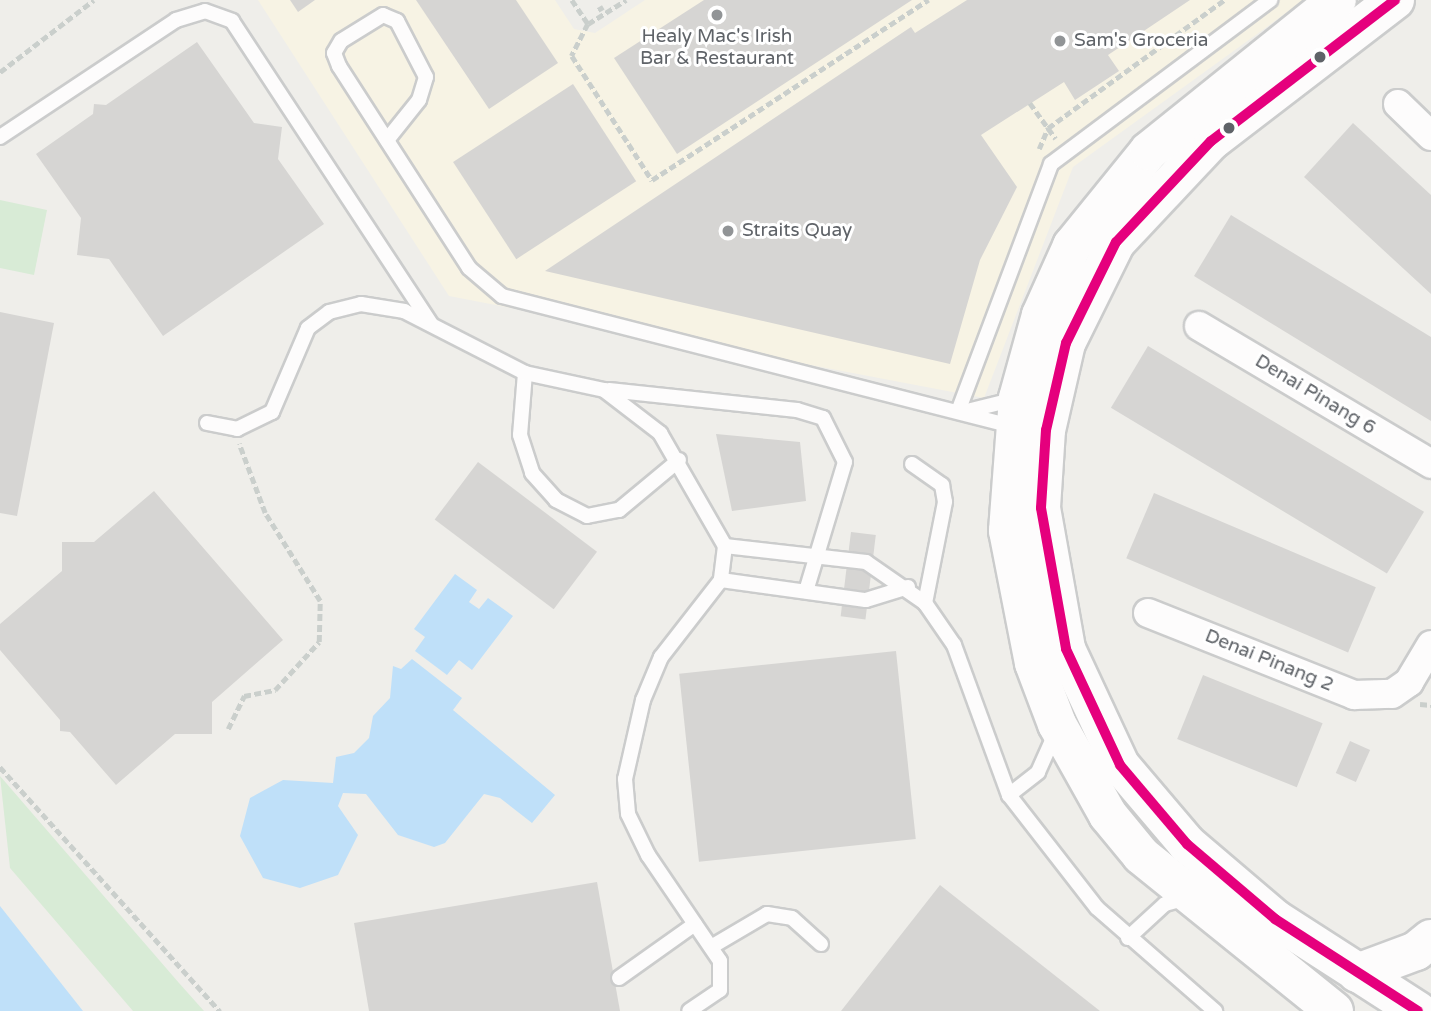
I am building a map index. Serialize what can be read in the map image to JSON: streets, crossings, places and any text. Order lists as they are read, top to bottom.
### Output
{
  "streets": {
    "street": ["Denai Pinang 6", "Denai Pinang 2"]
  },
  "places": ["Healy Mac's Irish Bar & Restaurant", "Sam's Groceria", "Straits Quay"]
}
